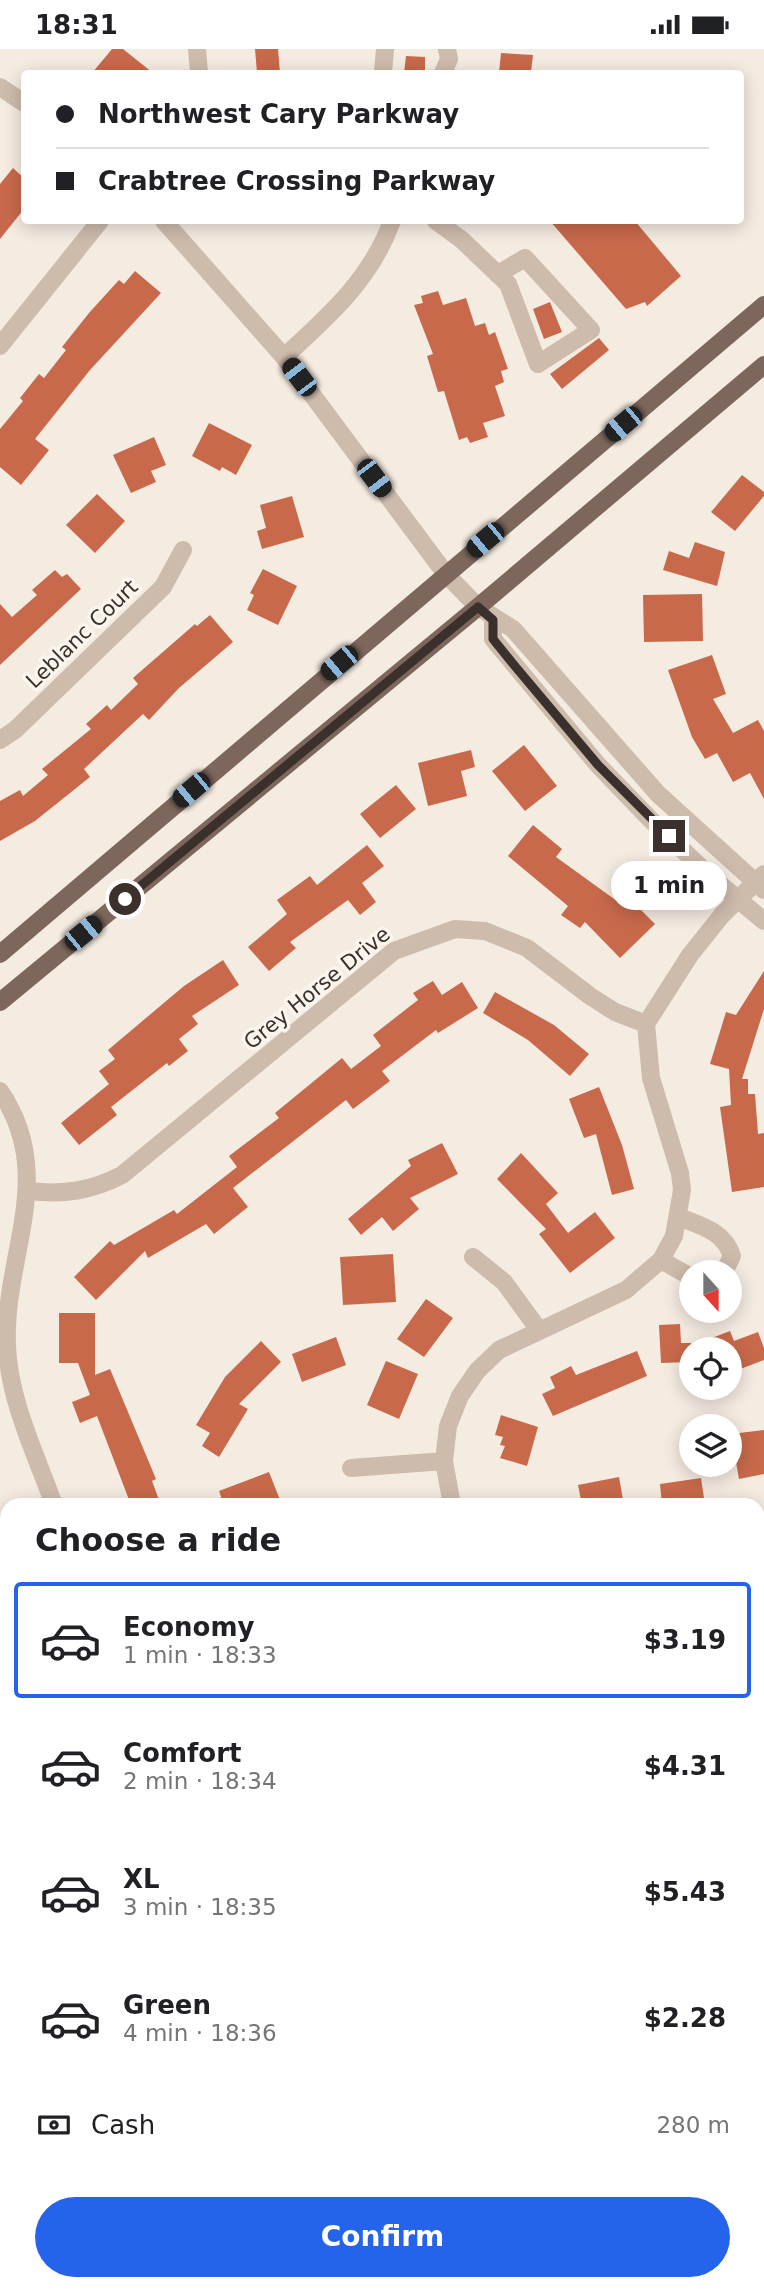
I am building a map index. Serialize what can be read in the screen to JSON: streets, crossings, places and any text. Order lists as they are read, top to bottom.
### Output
{
  "streets": {
    "street": ["Leblanc Court", "Grey Horse Drive"]
  },
  "north": "bottom",
  "page": {
    "status": "18:31",
    "banner": ["Northwest Cary Parkway", "Crabtree Crossing Parkway"],
    "bubble": "1 min",
    "heading": "Choose a ride",
    "list": [
      {
        "name": "Economy",
        "note": "1 min · 18:33",
        "value": "$3.19"
      },
      {
        "name": "Comfort",
        "note": "2 min · 18:34",
        "value": "$4.31"
      },
      {
        "name": "XL",
        "note": "3 min · 18:35",
        "value": "$5.43"
      },
      {
        "name": "Green",
        "note": "4 min · 18:36",
        "value": "$2.28"
      }
    ],
    "pay": ["Cash", "280 m"],
    "buttons": "Confirm"
  }
}
